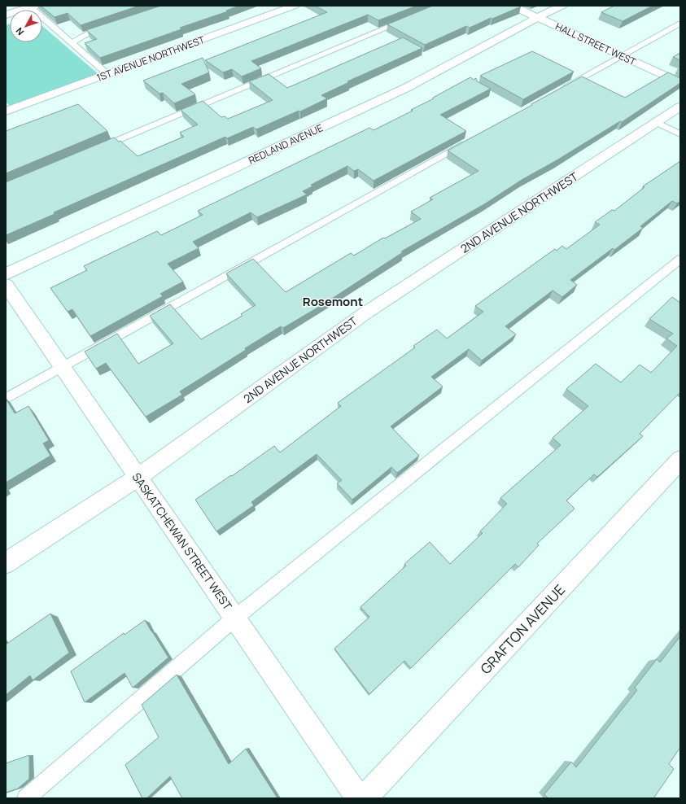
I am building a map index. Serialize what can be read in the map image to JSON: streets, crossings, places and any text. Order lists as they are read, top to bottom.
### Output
{
  "streets": {
    "street": [
      "HALL STREET WEST",
      "1ST AVENUE NORTHWEST",
      "REDLAND AVENUE",
      "2ND AVENUE NORTHWEST",
      "SASKATCHEWAN STREET WEST",
      "GRAFTON AVENUE"
    ]
  },
  "crossings": [
    ["HALL STREET WEST", "REDLAND AVENUE"],
    ["2ND AVENUE NORTHWEST", "SASKATCHEWAN STREET WEST"]
  ],
  "districts": ["Rosemont"],
  "north": "bottom left"
}
